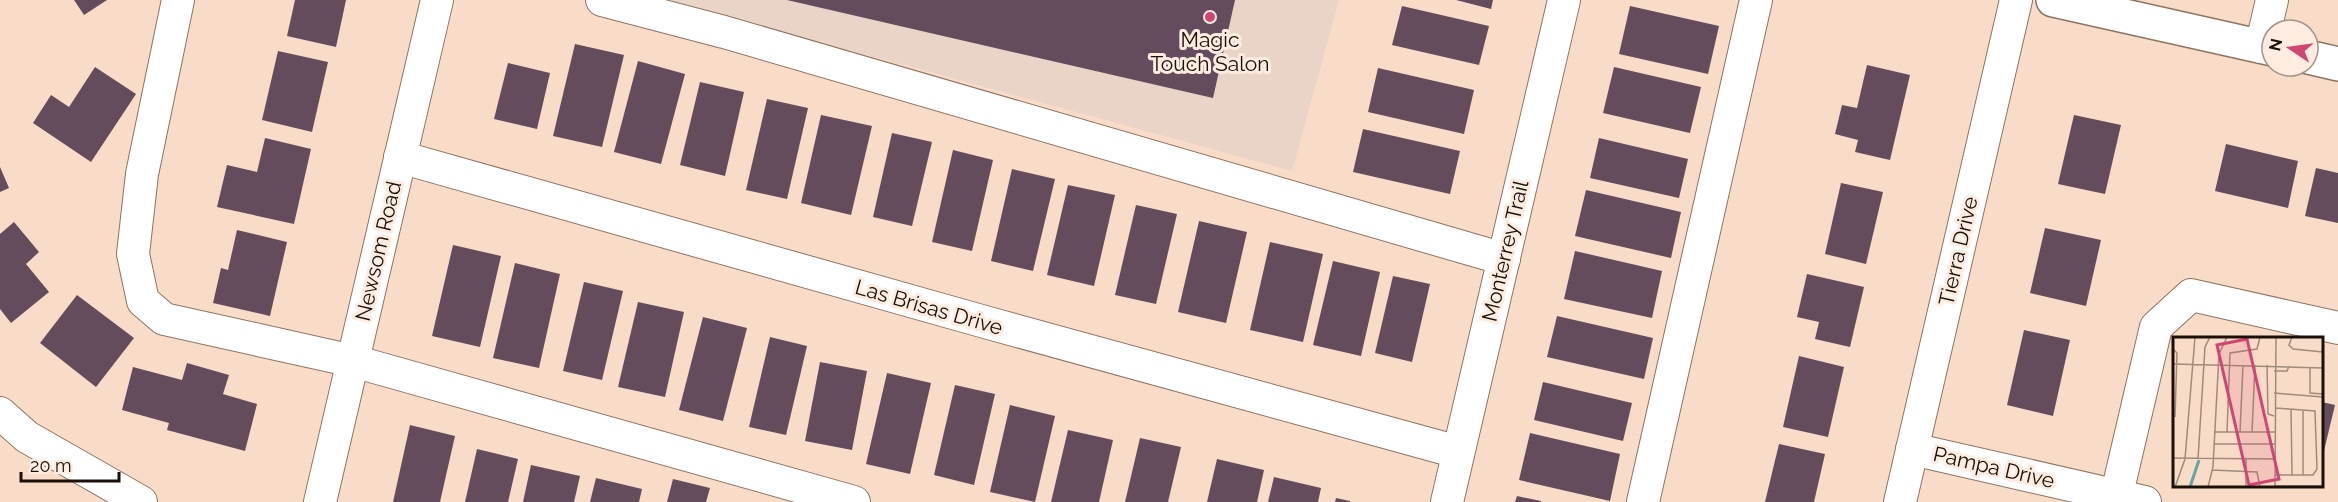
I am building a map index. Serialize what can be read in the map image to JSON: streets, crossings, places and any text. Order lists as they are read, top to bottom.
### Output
{
  "streets": {
    "street": [
      "Newsom Road",
      "Monterrey Trail",
      "Tierra Drive",
      "Las Brisas Drive",
      "Pampa Drive"
    ]
  },
  "crossings": [
    ["Newsom Road", "Las Brisas Drive"],
    ["Monterrey Trail", "Las Brisas Drive"],
    ["Tierra Drive", "Pampa Drive"]
  ],
  "places": ["Magic Touch Salon"],
  "scale_bar": "20 m",
  "north": "left"
}
